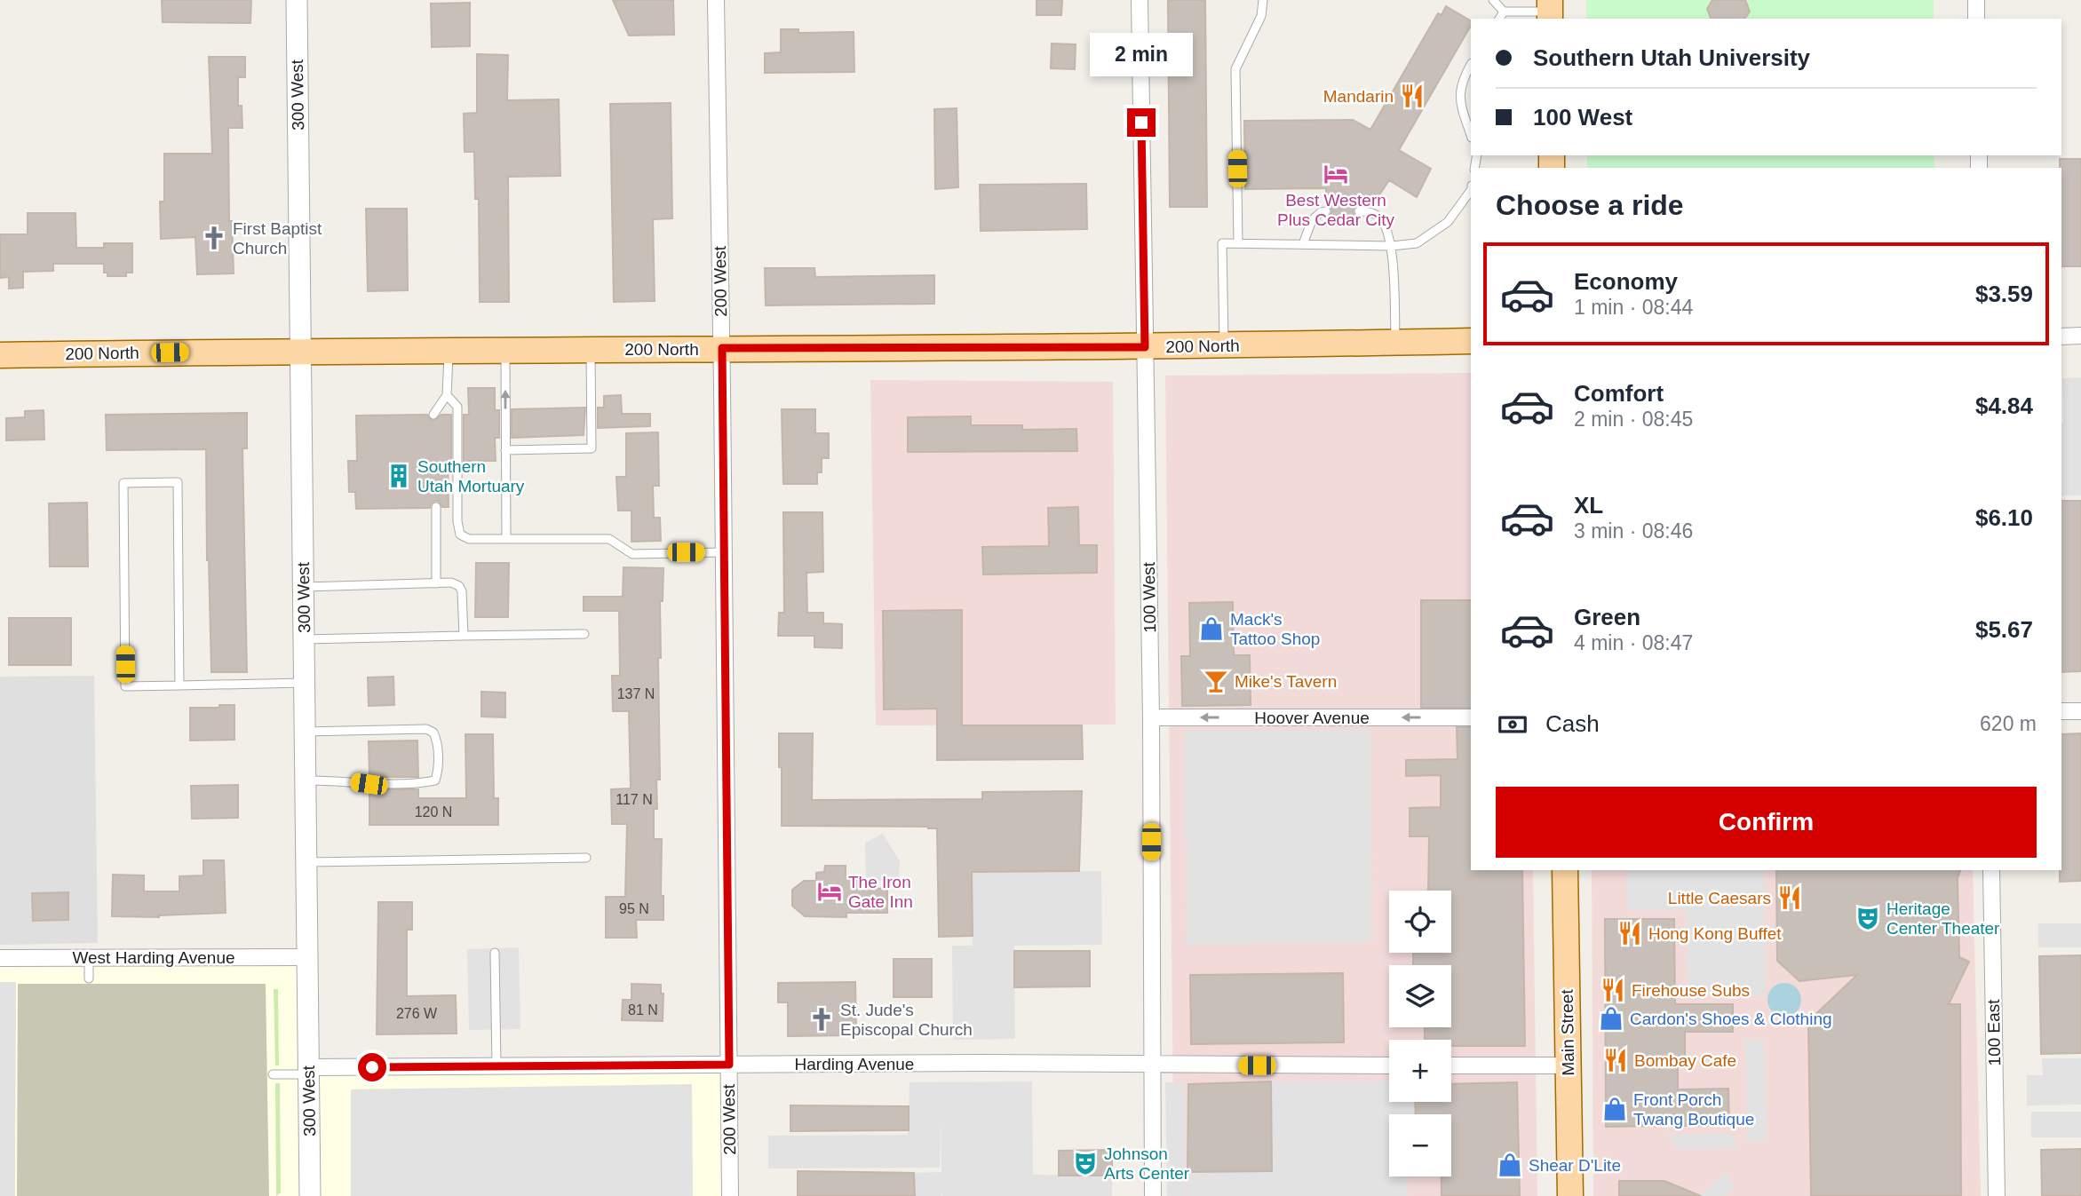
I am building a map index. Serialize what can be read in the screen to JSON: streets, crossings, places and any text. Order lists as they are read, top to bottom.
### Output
{
  "streets": {
    "main road": ["200 North", "Main Street"],
    "street": [
      "300 West",
      "200 West",
      "100 West",
      "Hoover Avenue",
      "West Harding Avenue",
      "100 East",
      "Harding Avenue"
    ]
  },
  "crossings": [
    ["300 West", "200 North"],
    ["300 West", "West Harding Avenue"],
    ["300 West", "Harding Avenue"],
    ["200 West", "200 North"],
    ["200 West", "Harding Avenue"],
    ["200 North", "100 West"],
    ["100 West", "Hoover Avenue"],
    ["100 West", "Harding Avenue"]
  ],
  "one_way": ["Hoover Avenue"],
  "places": {
    "restaurant": [
      "Mandarin",
      "Little Caesars",
      "Hong Kong Buffet",
      "Firehouse Subs",
      "Bombay Cafe"
    ],
    "hotel": ["Best Western Plus Cedar City", "The Iron Gate Inn"],
    "church": ["First Baptist Church", "St. Jude's Episcopal Church"],
    "building": ["Southern Utah Mortuary"],
    "shop": [
      "Mack's Tattoo Shop",
      "Cardon's Shoes & Clothing",
      "Front Porch Twang Boutique",
      "Shear D'Lite"
    ],
    "bar": ["Mike's Tavern"],
    "theatre": ["Heritage Center Theater", "Johnson Arts Center"]
  },
  "house_numbers": [
    "137 N",
    "117 N",
    "120 N",
    "95 N",
    "81 N",
    "276 W"
  ],
  "page": {
    "banner": ["Southern Utah University", "100 West"],
    "bubble": "2 min",
    "heading": "Choose a ride",
    "list": [
      {
        "name": "Economy",
        "note": "1 min · 08:44",
        "value": "$3.59"
      },
      {
        "name": "Comfort",
        "note": "2 min · 08:45",
        "value": "$4.84"
      },
      {
        "name": "XL",
        "note": "3 min · 08:46",
        "value": "$6.10"
      },
      {
        "name": "Green",
        "note": "4 min · 08:47",
        "value": "$5.67"
      }
    ],
    "pay": ["Cash", "620 m"],
    "buttons": "Confirm",
    "map_buttons": ["+", "−"]
  }
}
